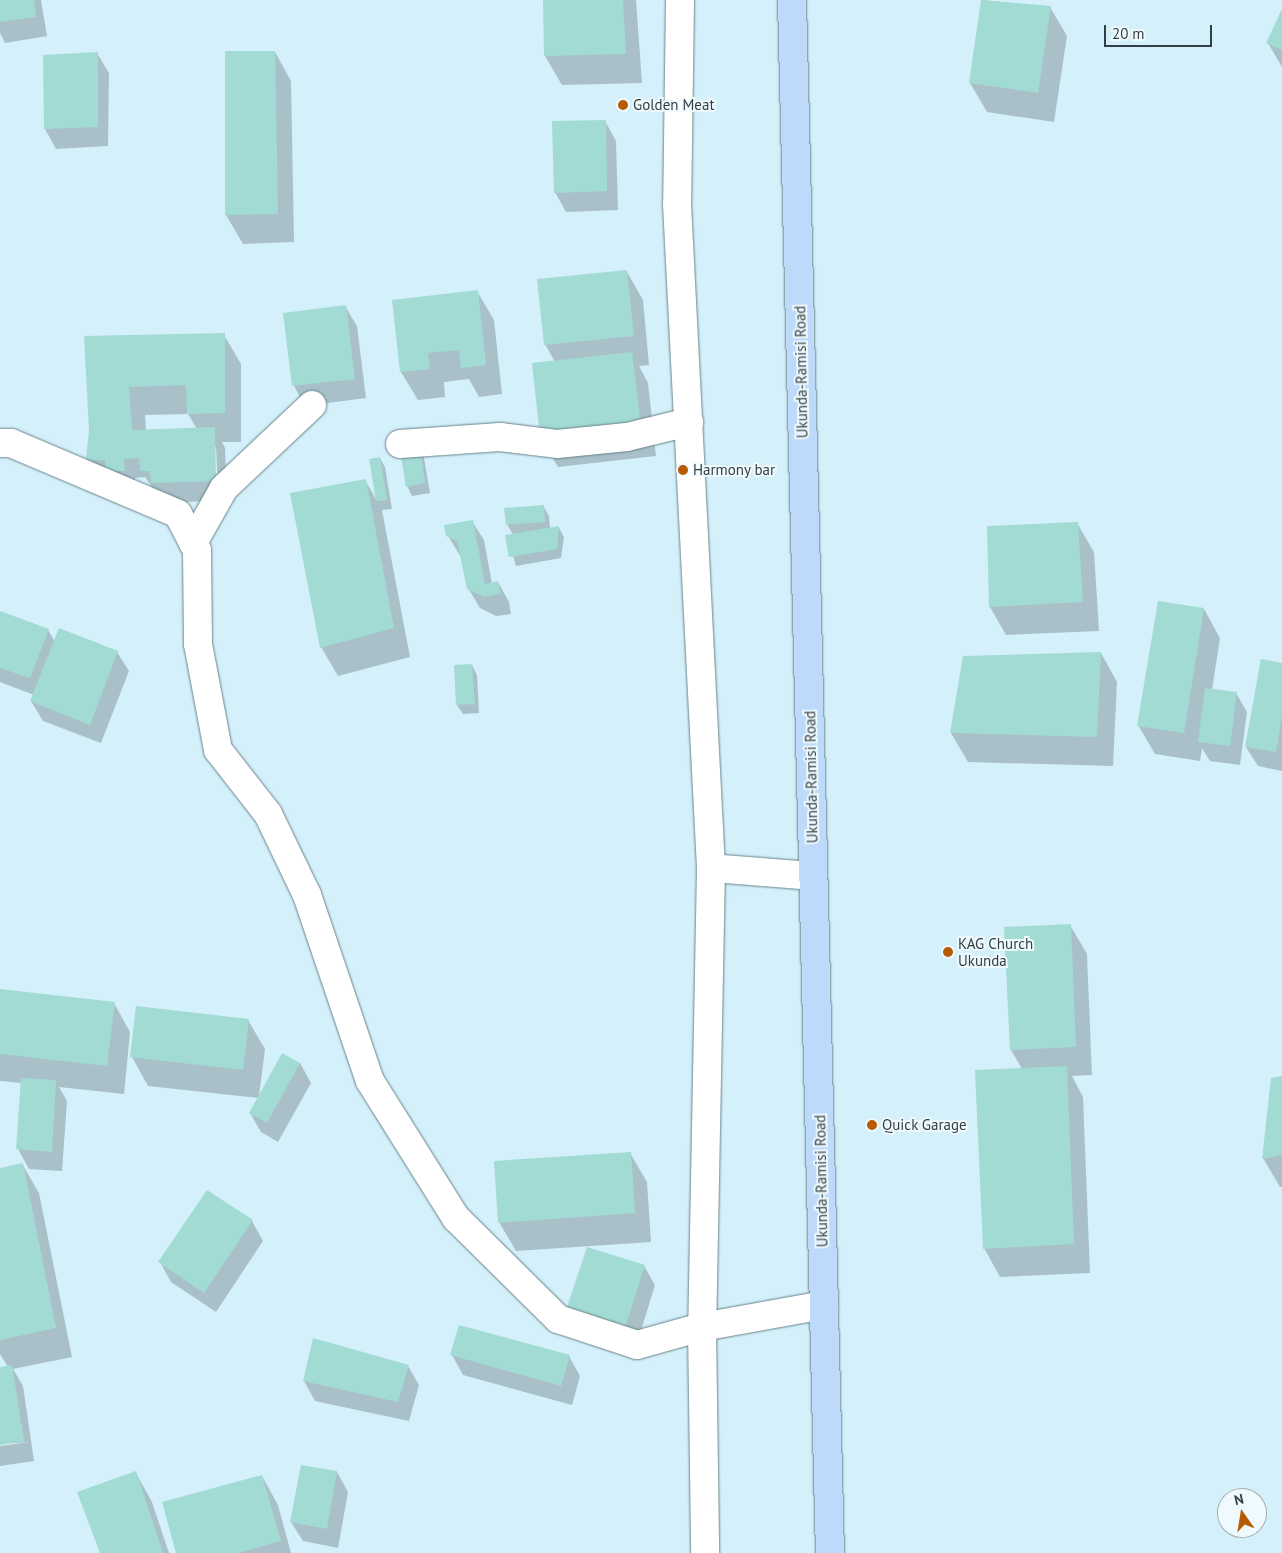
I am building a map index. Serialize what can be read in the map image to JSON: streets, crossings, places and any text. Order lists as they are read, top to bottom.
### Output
{
  "streets": {
    "highway": ["Ukunda-Ramisi Road"]
  },
  "places": [
    "Golden Meat",
    "Harmony bar",
    "KAG Church Ukunda",
    "Quick Garage"
  ],
  "scale_bar": "20 m",
  "north": "top"
}
